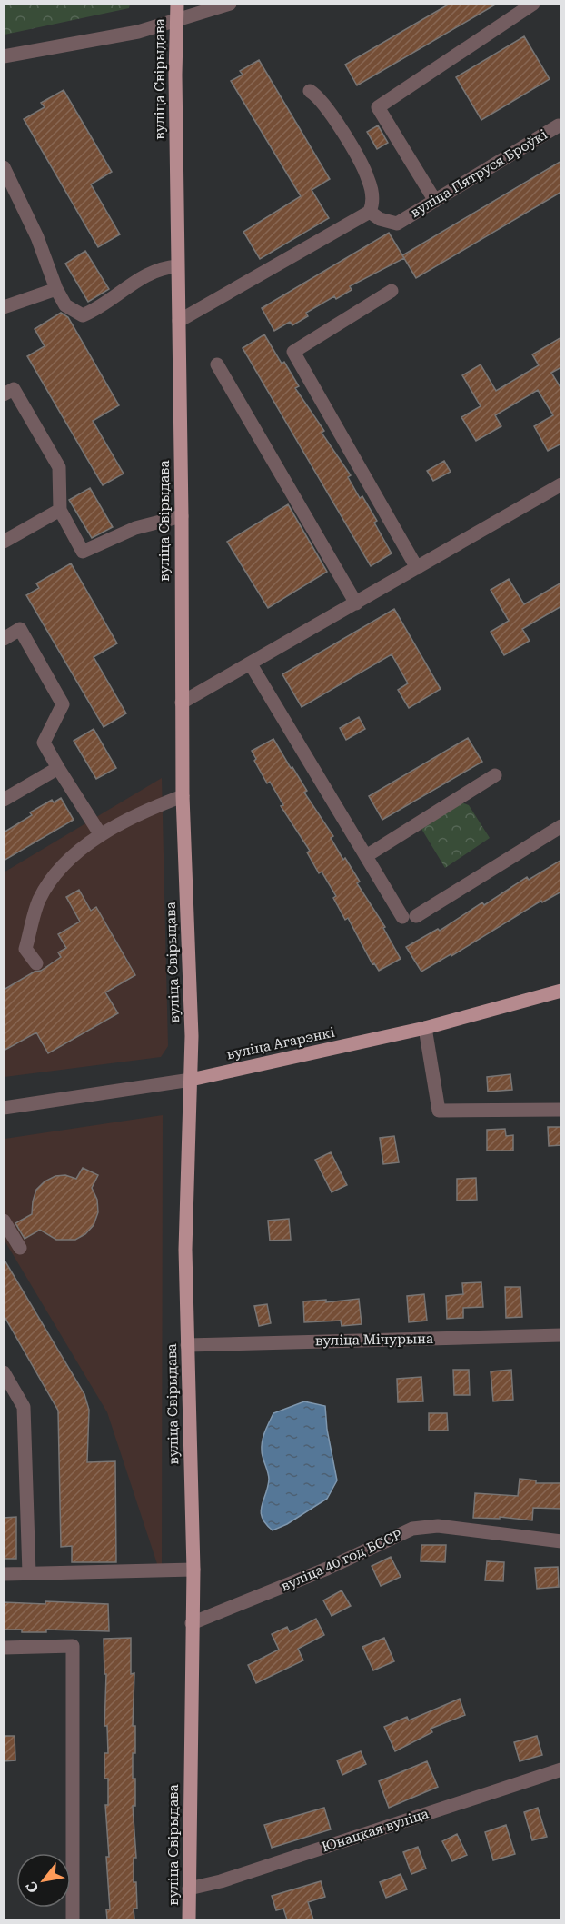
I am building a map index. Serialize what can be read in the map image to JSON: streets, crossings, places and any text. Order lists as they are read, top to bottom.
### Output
{
  "streets": {
    "main road": ["вуліца Свірыдава", "вуліца Агарэнкі"],
    "street": [
      "вуліца Пятруся Броўкі",
      "вуліца Мічурына",
      "вуліца 40 год БССР",
      "Юнацкая вуліца"
    ]
  },
  "crossings": [
    ["вуліца Свірыдава", "вуліца Агарэнкі"],
    ["вуліца Свірыдава", "вуліца Мічурына"],
    ["вуліца Свірыдава", "вуліца 40 год БССР"],
    ["вуліца Свірыдава", "Юнацкая вуліца"]
  ],
  "north": "bottom left"
}
